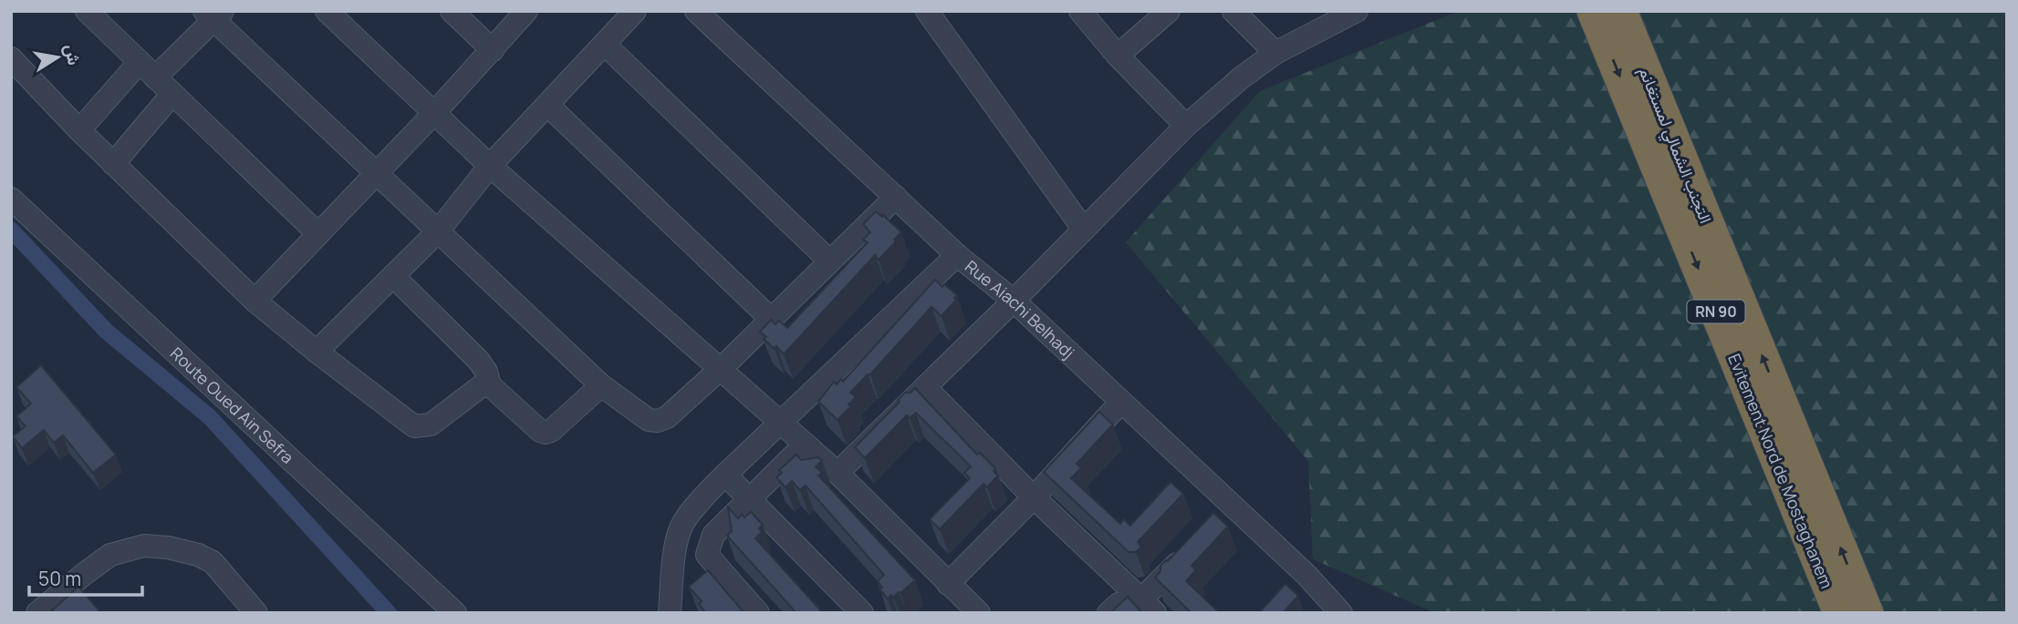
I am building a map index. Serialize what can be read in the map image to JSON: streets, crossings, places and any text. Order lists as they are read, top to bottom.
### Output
{
  "streets": {
    "highway": ["التجنب الشمالي لمستغانم", "RN 90", "Evitement Nord de Mostaghanem"],
    "street": ["Rue Aiachi Belhadj", "Route Oued Ain Sefra"]
  },
  "crossings": [
    ["التجنب الشمالي لمستغانم", "Evitement Nord de Mostaghanem"]
  ],
  "scale_bar": "50 m",
  "north": "right"
}
